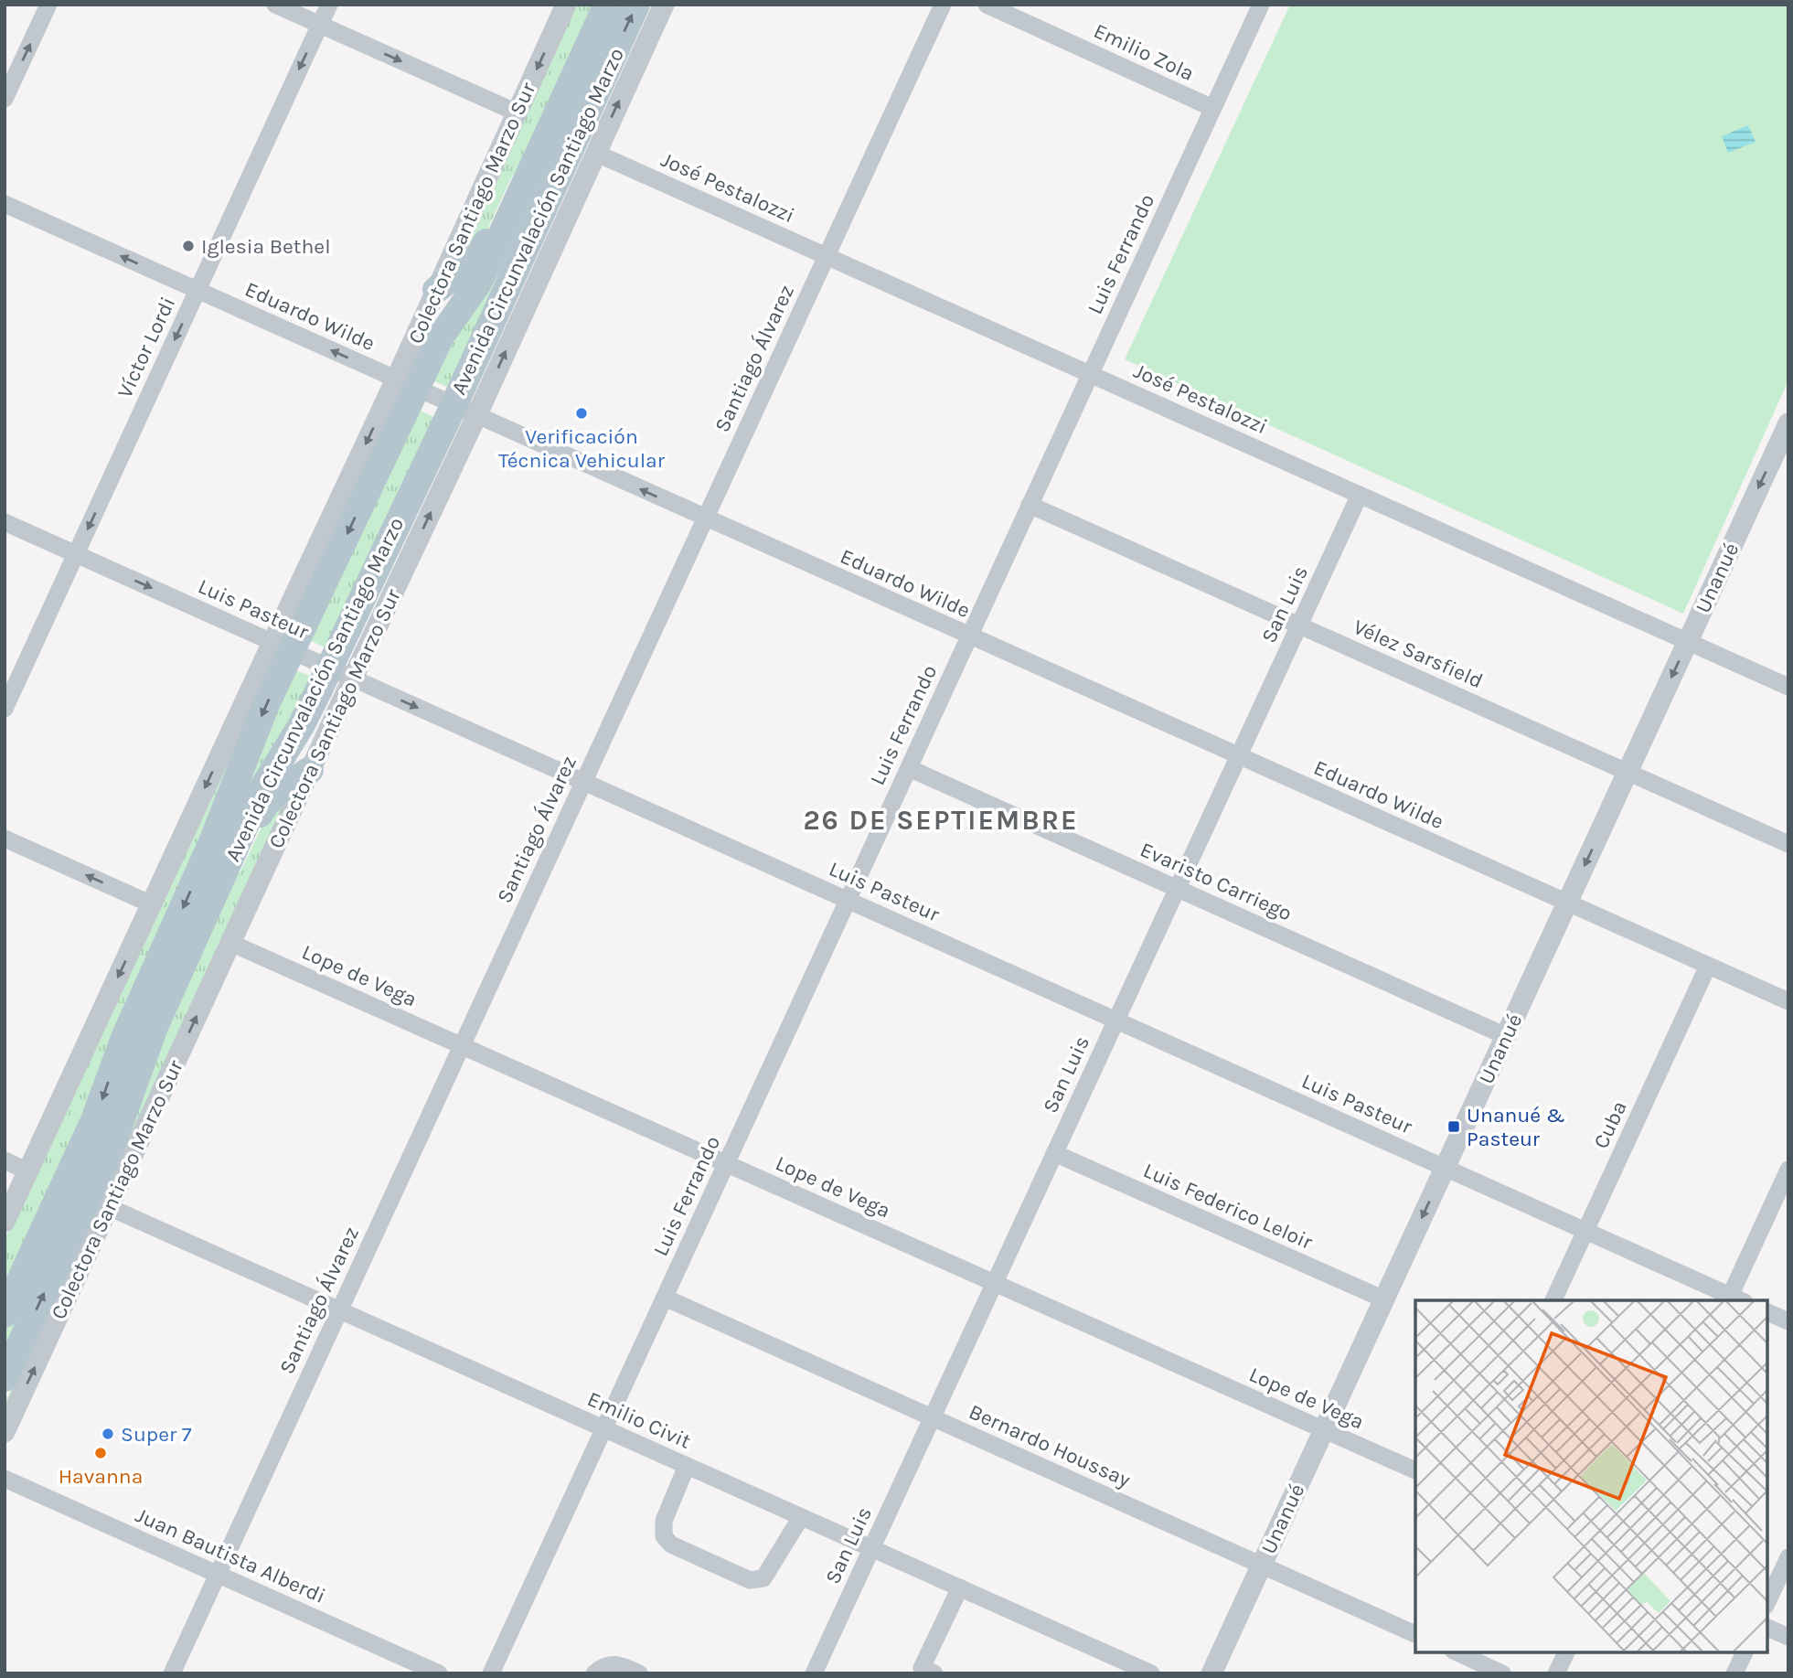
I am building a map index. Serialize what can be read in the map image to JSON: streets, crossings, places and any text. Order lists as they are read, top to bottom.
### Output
{
  "streets": {
    "main road": ["Avenida Circunvalación Santiago Marzo"],
    "street": [
      "Emilio Zola",
      "José Pestalozzi",
      "Colectora Santiago Marzo Sur",
      "Luis Ferrando",
      "Eduardo Wilde",
      "Víctor Lordi",
      "Santiago Álvarez",
      "Unanué",
      "San Luis",
      "Luis Pasteur",
      "Vélez Sarsfield",
      "Evaristo Carriego",
      "Lope de Vega",
      "Cuba",
      "Luis Federico Leloir",
      "Emilio Civit",
      "Bernardo Houssay",
      "Juan Bautista Alberdi"
    ]
  },
  "crossings": [
    ["Emilio Zola", "Luis Ferrando"],
    ["José Pestalozzi", "Luis Ferrando"],
    ["José Pestalozzi", "Santiago Álvarez"],
    ["José Pestalozzi", "Unanué"],
    ["José Pestalozzi", "San Luis"],
    ["Colectora Santiago Marzo Sur", "Avenida Circunvalación Santiago Marzo"],
    ["Colectora Santiago Marzo Sur", "Eduardo Wilde"],
    ["Colectora Santiago Marzo Sur", "Luis Pasteur"],
    ["Colectora Santiago Marzo Sur", "Lope de Vega"],
    ["Colectora Santiago Marzo Sur", "Emilio Civit"],
    ["Avenida Circunvalación Santiago Marzo", "Eduardo Wilde"],
    ["Avenida Circunvalación Santiago Marzo", "Luis Pasteur"],
    ["Luis Ferrando", "Eduardo Wilde"],
    ["Luis Ferrando", "Luis Pasteur"],
    ["Luis Ferrando", "Vélez Sarsfield"],
    ["Luis Ferrando", "Evaristo Carriego"],
    ["Luis Ferrando", "Lope de Vega"],
    ["Luis Ferrando", "Emilio Civit"],
    ["Luis Ferrando", "Bernardo Houssay"],
    ["Eduardo Wilde", "Víctor Lordi"],
    ["Eduardo Wilde", "Santiago Álvarez"],
    ["Eduardo Wilde", "Unanué"],
    ["Eduardo Wilde", "San Luis"],
    ["Eduardo Wilde", "Cuba"],
    ["Víctor Lordi", "Luis Pasteur"],
    ["Santiago Álvarez", "Luis Pasteur"],
    ["Santiago Álvarez", "Lope de Vega"],
    ["Santiago Álvarez", "Emilio Civit"],
    ["Santiago Álvarez", "Juan Bautista Alberdi"],
    ["Unanué", "Luis Pasteur"],
    ["Unanué", "Vélez Sarsfield"],
    ["Unanué", "Evaristo Carriego"],
    ["Unanué", "Lope de Vega"],
    ["Unanué", "Luis Federico Leloir"],
    ["Unanué", "Bernardo Houssay"],
    ["San Luis", "Luis Pasteur"],
    ["San Luis", "Vélez Sarsfield"],
    ["San Luis", "Evaristo Carriego"],
    ["San Luis", "Lope de Vega"],
    ["San Luis", "Luis Federico Leloir"],
    ["San Luis", "Emilio Civit"],
    ["San Luis", "Bernardo Houssay"],
    ["Luis Pasteur", "Cuba"]
  ],
  "one_way": ["Eduardo Wilde", "Víctor Lordi", "Unanué"],
  "districts": ["26 DE SEPTIEMBRE"],
  "places": {
    "other": [
      "Iglesia Bethel",
      "Verificación Técnica Vehicular",
      "Super 7",
      "Havanna"
    ],
    "transit": ["Unanué & Pasteur"]
  }
}
